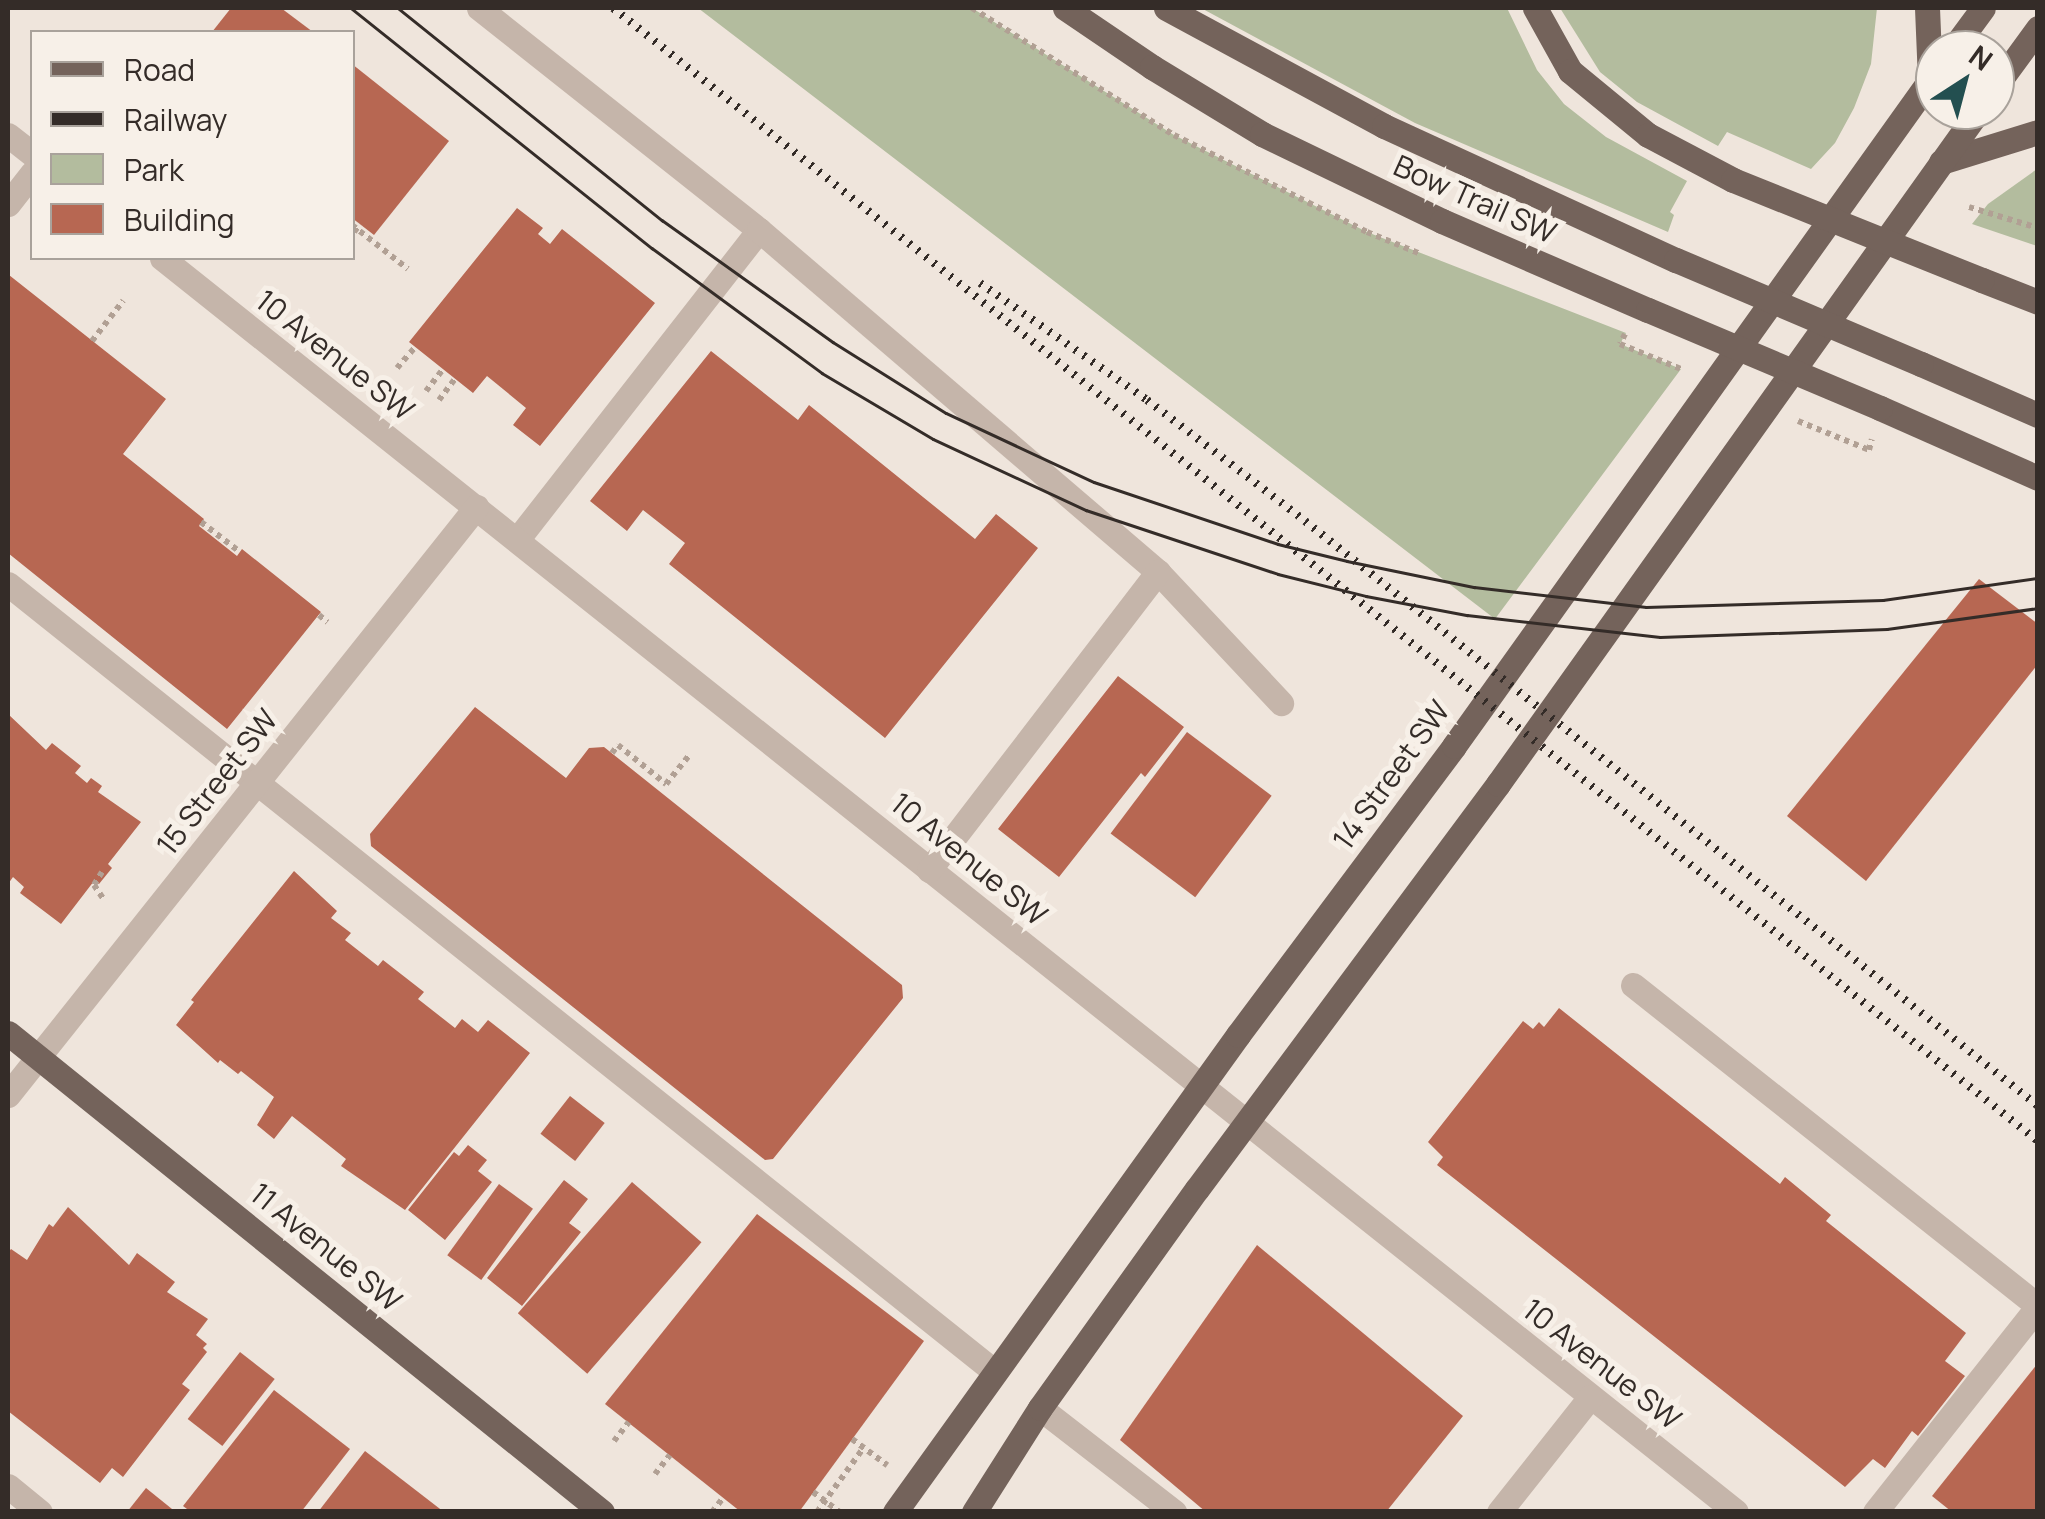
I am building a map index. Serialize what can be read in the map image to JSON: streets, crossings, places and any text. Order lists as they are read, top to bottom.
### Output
{
  "streets": {
    "main road": ["Bow Trail SW", "14 Street SW", "11 Avenue SW"],
    "street": ["10 Avenue SW", "15 Street SW"]
  },
  "crossings": [
    ["10 Avenue SW", "14 Street SW"],
    ["10 Avenue SW", "15 Street SW"],
    ["15 Street SW", "11 Avenue SW"]
  ],
  "legend": [
    "Road",
    "Railway",
    "Park",
    "Building"
  ],
  "north": "top right"
}
